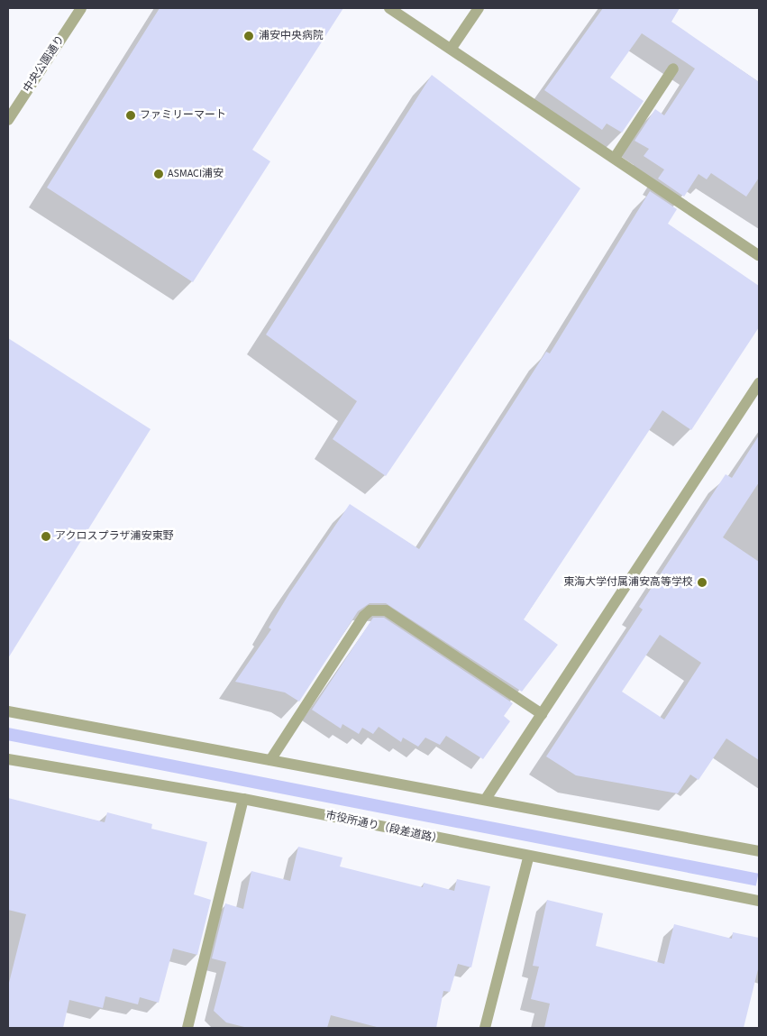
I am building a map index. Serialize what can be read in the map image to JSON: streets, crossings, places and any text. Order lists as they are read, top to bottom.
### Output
{
  "streets": {
    "street": ["中央公園通り", "市役所通り（段差道路）"]
  },
  "places": [
    "浦安中央病院",
    "ファミリーマート",
    "ASMACI浦安",
    "アクロスプラザ浦安東野",
    "東海大学付属浦安高等学校"
  ]
}
